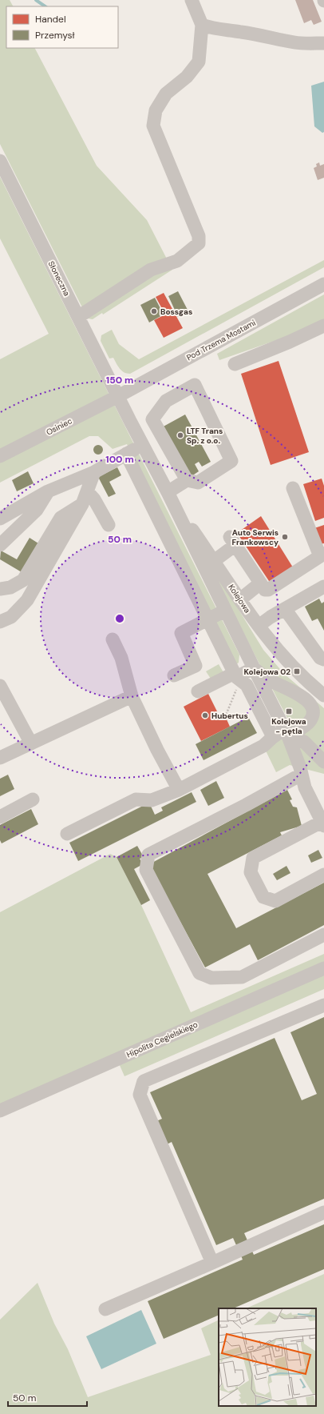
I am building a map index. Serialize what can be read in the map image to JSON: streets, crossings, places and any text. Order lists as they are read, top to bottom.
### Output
{
  "streets": {
    "street": [
      "Słoneczna",
      "Pod Trzema Mostami",
      "Osiniec",
      "Kolejowa",
      "Hipolita Cegielskiego"
    ]
  },
  "crossings": [
    ["Słoneczna", "Pod Trzema Mostami"],
    ["Słoneczna", "Osiniec"],
    ["Słoneczna", "Kolejowa"],
    ["Pod Trzema Mostami", "Osiniec"],
    ["Pod Trzema Mostami", "Kolejowa"],
    ["Osiniec", "Kolejowa"]
  ],
  "places": {
    "other": [
      "Bossgas",
      "LTF Trans Sp. z o.o.",
      "Auto Serwis Frankowscy",
      "Hubertus"
    ],
    "transit": ["Kolejowa 02", "Kolejowa - pętla"]
  },
  "legend": ["Handel", "Przemysł"],
  "scale_bar": "50 m",
  "rings": ["150 m", "100 m", "50 m"]
}
